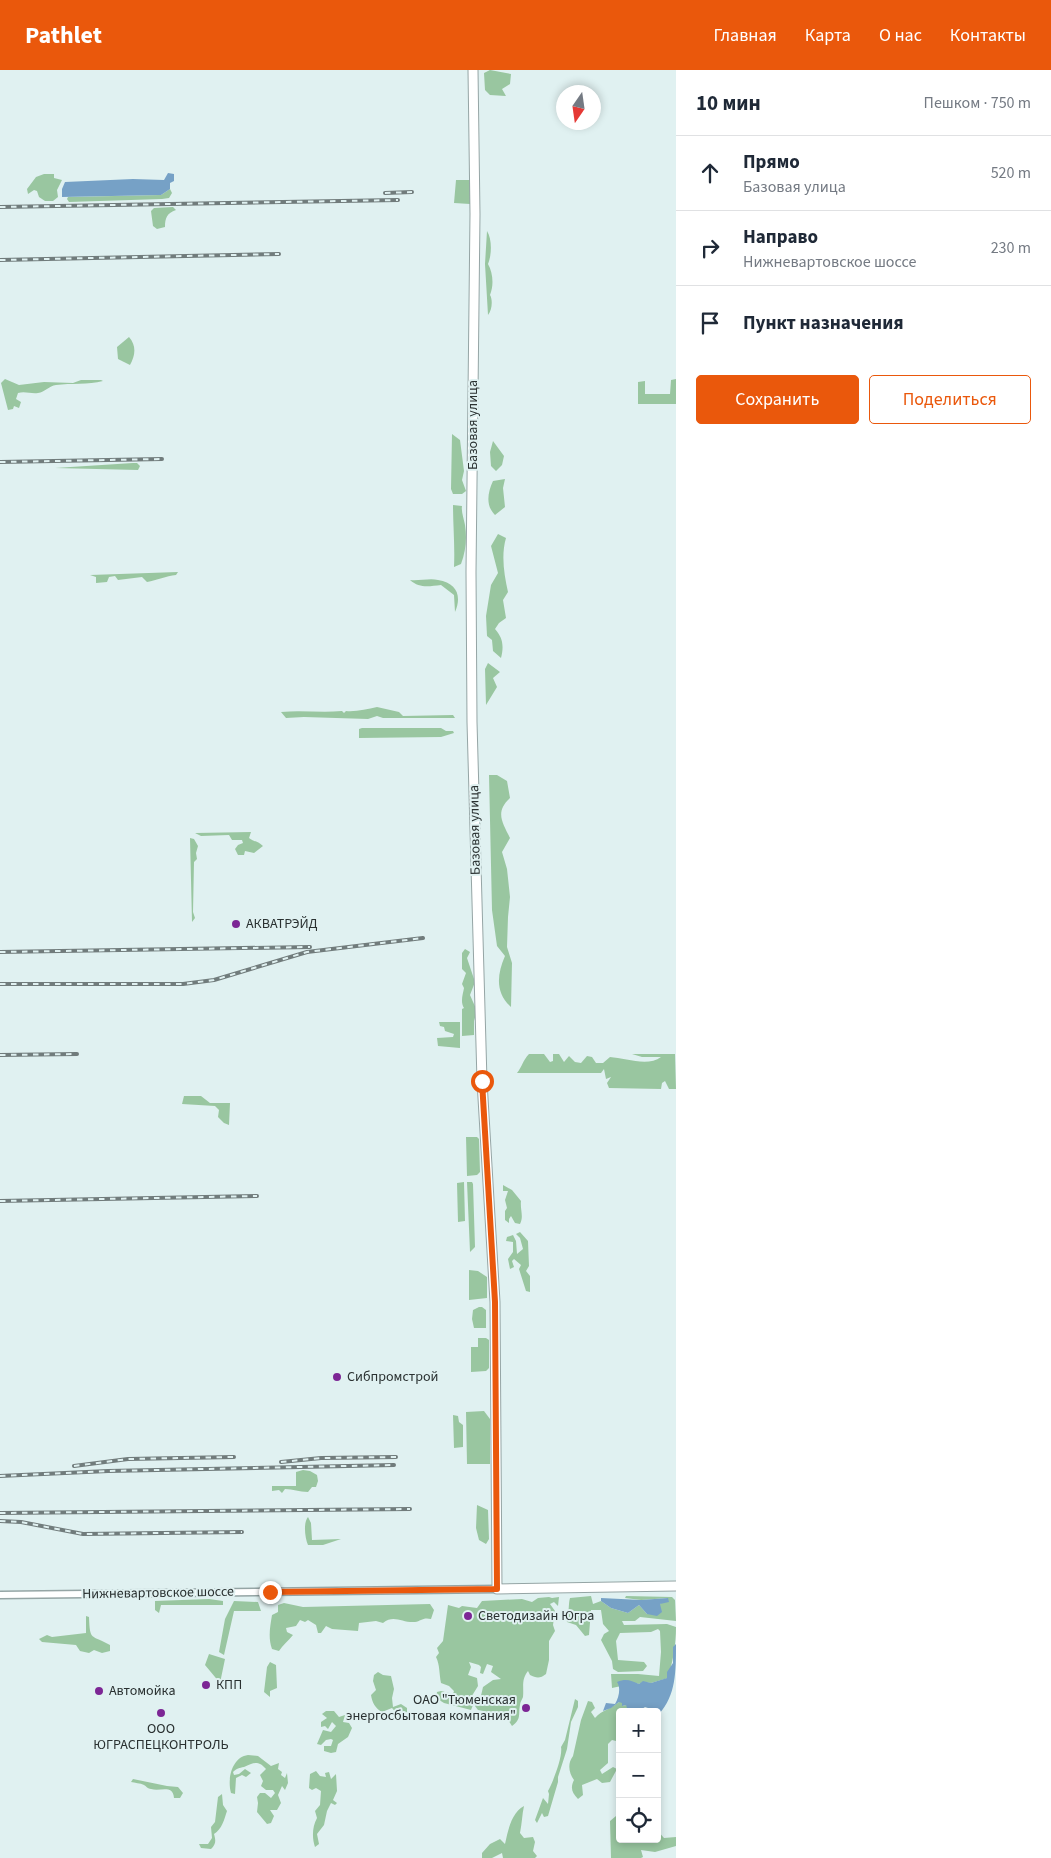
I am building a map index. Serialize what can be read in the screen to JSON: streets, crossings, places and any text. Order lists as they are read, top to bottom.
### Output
{
  "streets": {
    "street": ["Базовая улица", "Нижневартовское шоссе"]
  },
  "crossings": [
    ["Базовая улица", "Нижневартовское шоссе"]
  ],
  "places": [
    "АКВАТРЭЙД",
    "Сибпромстрой",
    "Светодизайн Югра",
    "КПП",
    "Автомойка",
    "ОАО \"Тюменская энергосбытовая компания\"",
    "ООО ЮГРАСПЕЦКОНТРОЛЬ"
  ],
  "north": "bottom",
  "page": {
    "header": "Pathlet",
    "nav": [
      "Главная",
      "Карта",
      "О нас",
      "Контакты"
    ],
    "heading": ["10 мин", "Пешком · 750 m"],
    "list": [
      ["Прямо", "Базовая улица", "520 m"],
      ["Направо", "Нижневартовское шоссе", "230 m"],
      "Пункт назначения"
    ],
    "buttons": ["Сохранить", "Поделиться"],
    "map_buttons": ["+", "−"]
  }
}
